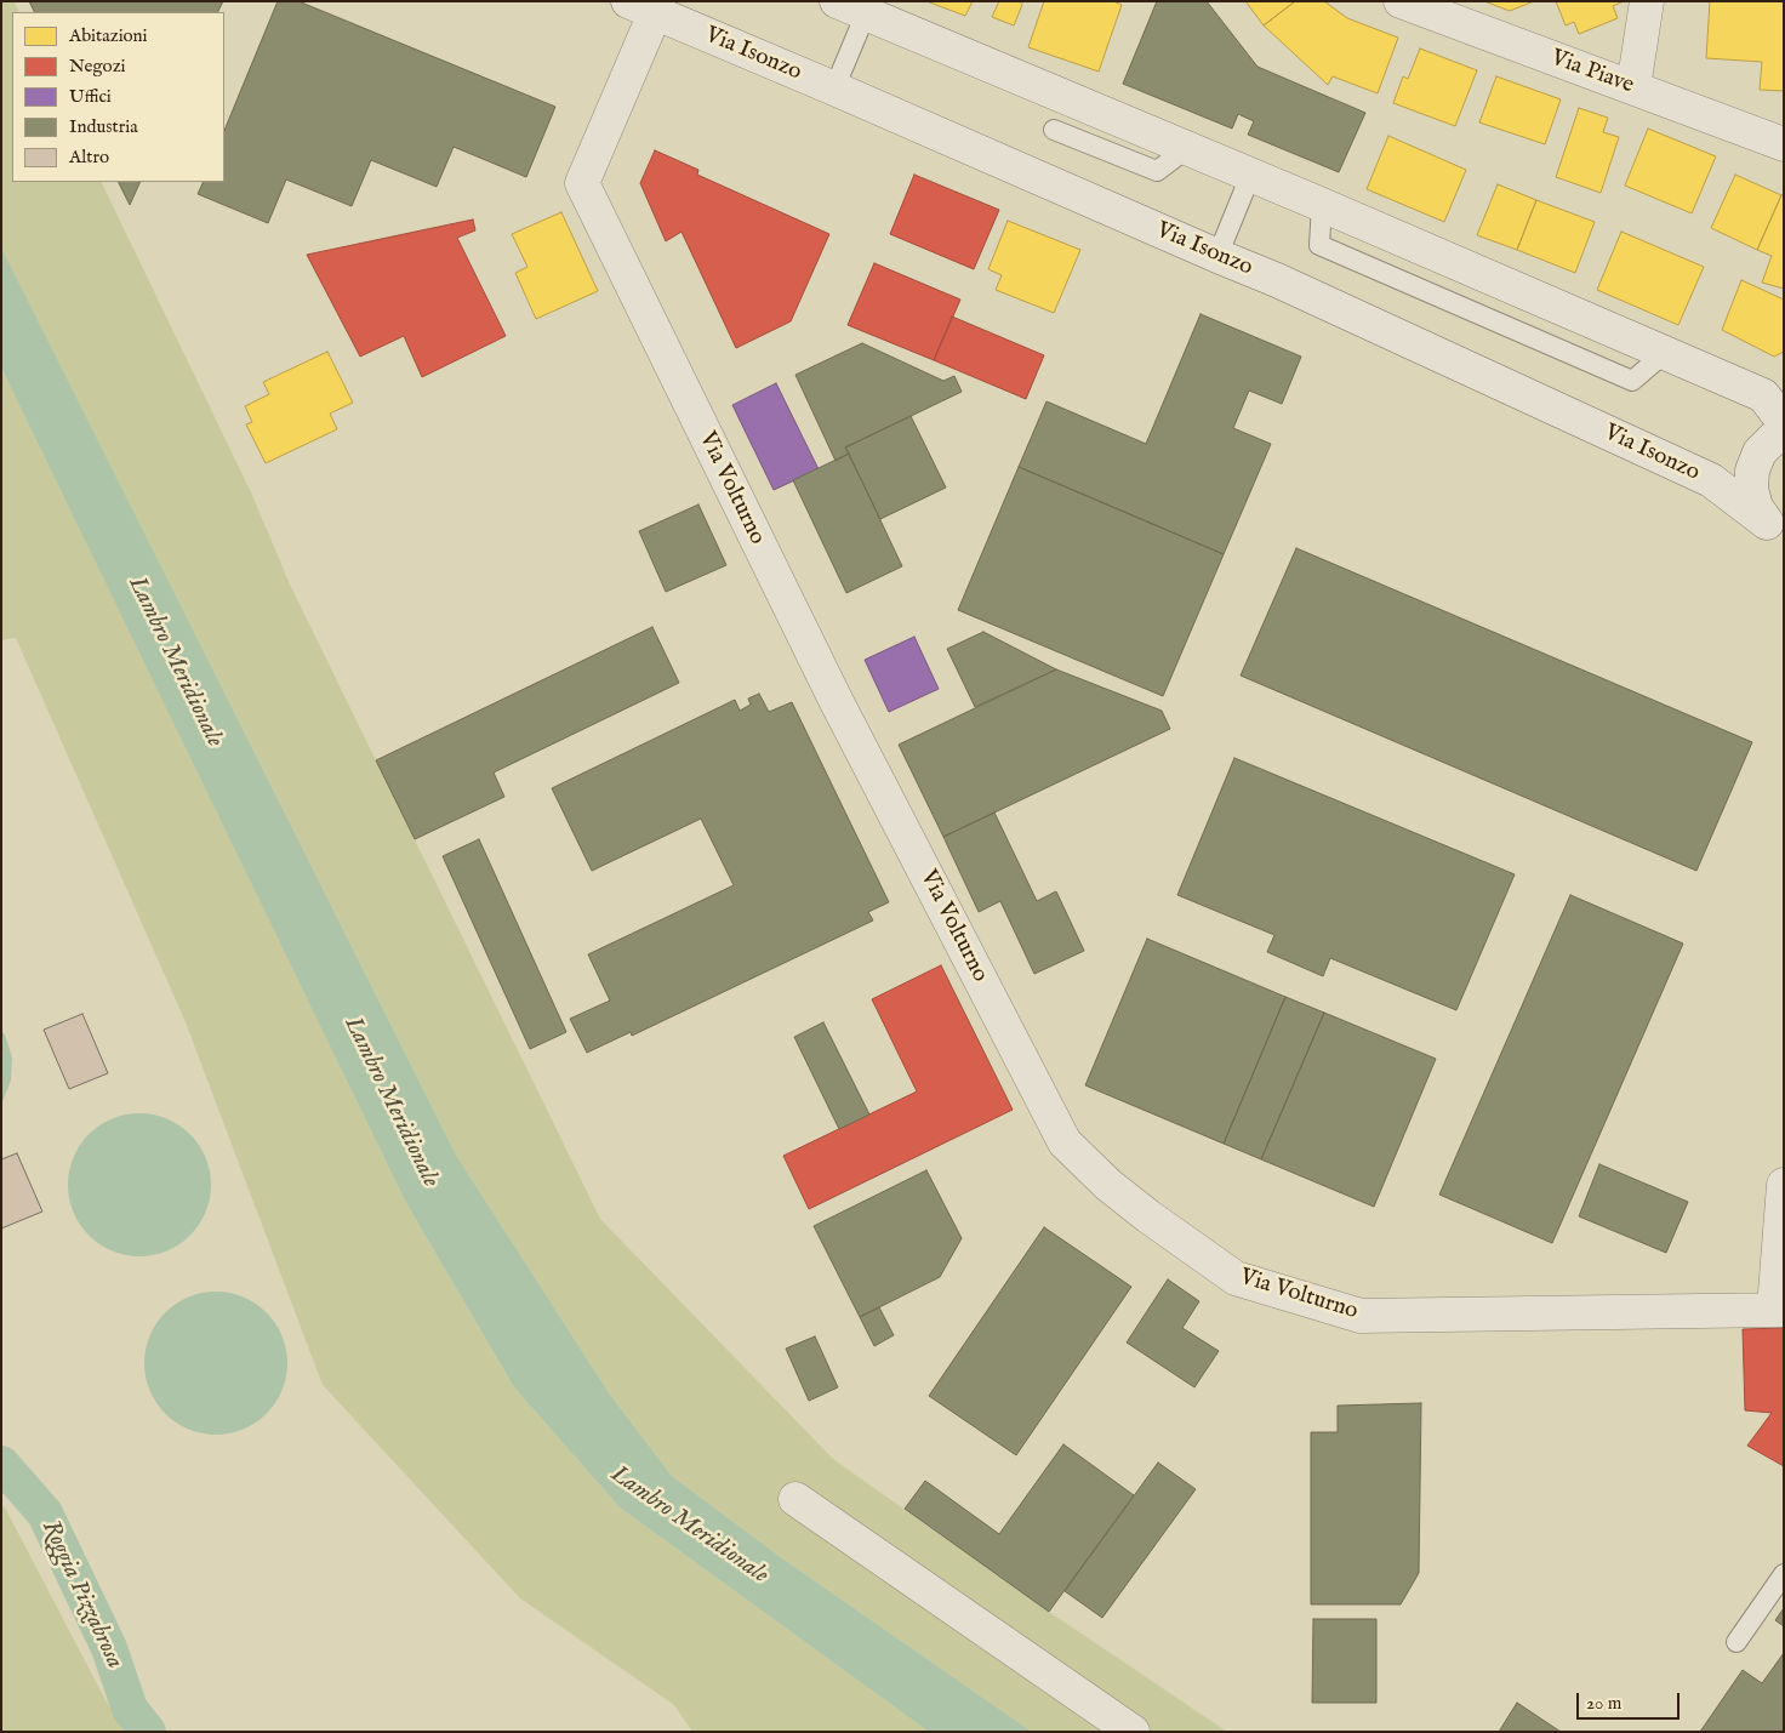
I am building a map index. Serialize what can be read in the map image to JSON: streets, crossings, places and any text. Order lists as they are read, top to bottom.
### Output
{
  "streets": {
    "street": ["Via Isonzo", "Via Piave", "Via Volturno"]
  },
  "crossings": [
    ["Via Isonzo", "Via Volturno"]
  ],
  "water": ["Lambro Meridionale", "Roggia Pizzabrosa"],
  "legend": [
    "Abitazioni",
    "Negozi",
    "Uffici",
    "Industria",
    "Altro"
  ],
  "scale_bar": "20 m"
}
